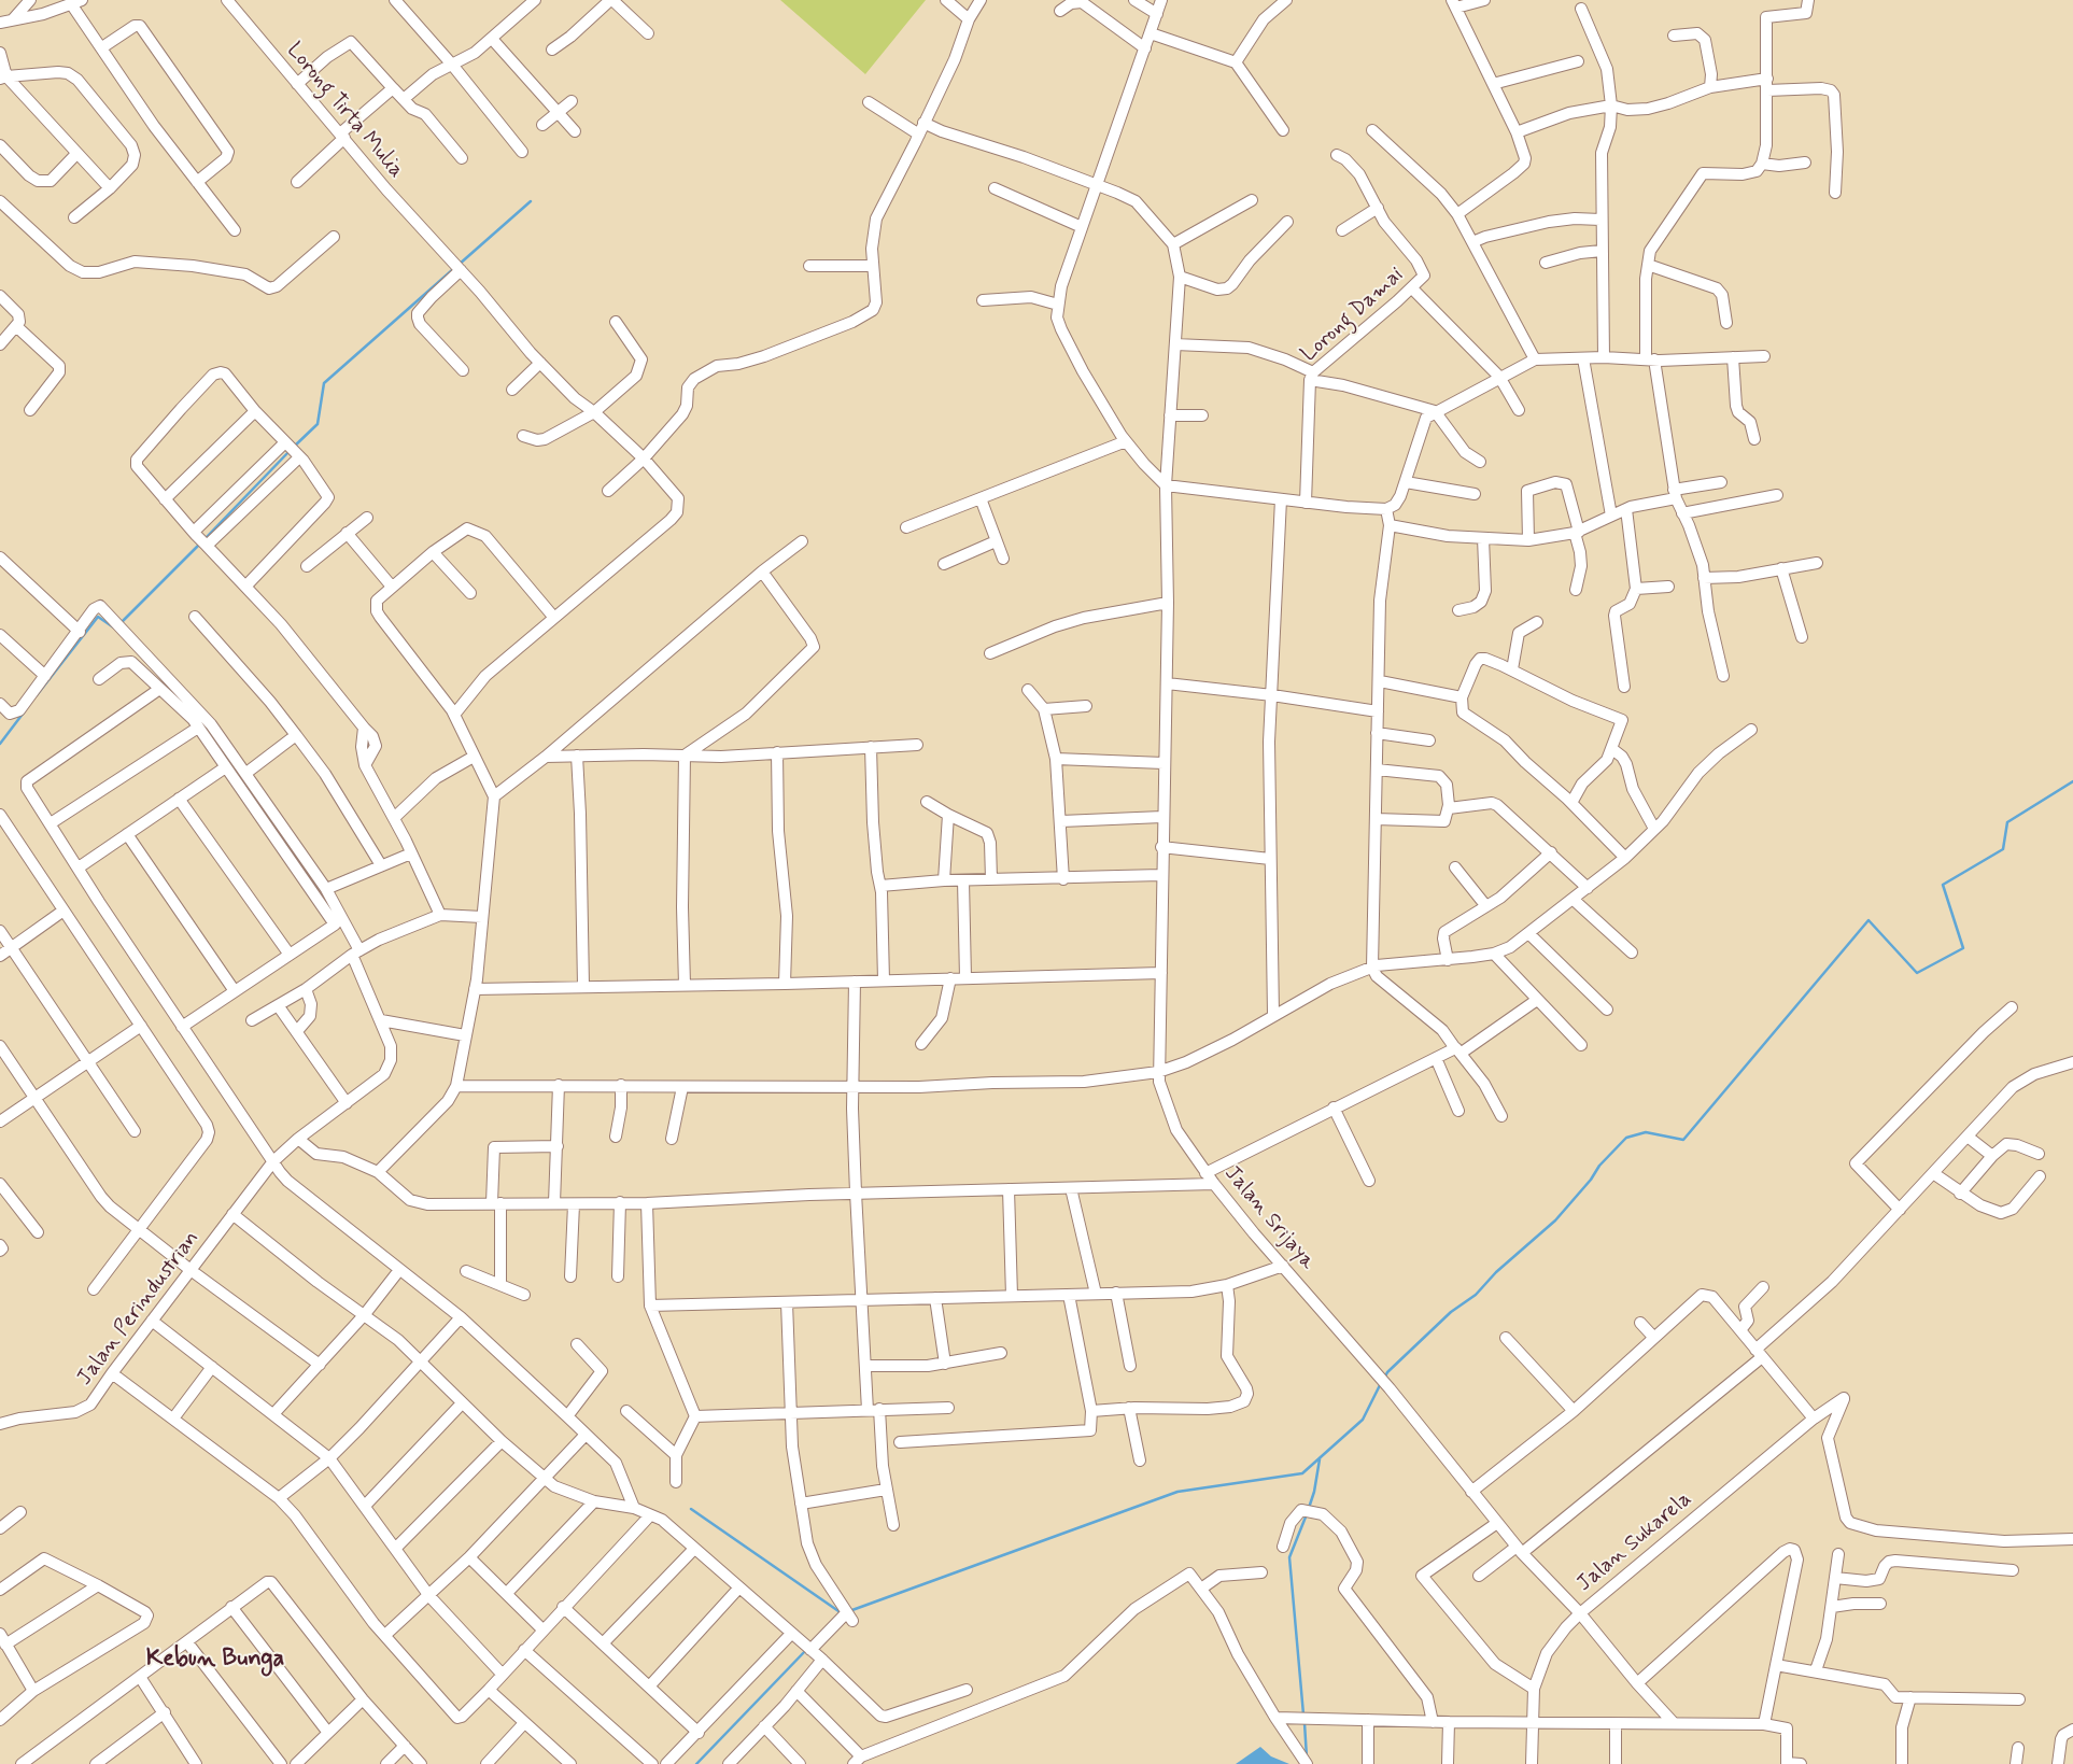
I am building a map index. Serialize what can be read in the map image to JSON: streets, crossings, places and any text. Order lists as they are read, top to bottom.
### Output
{
  "streets": {
    "street": [
      "Lorong Tirta Mulia",
      "Lorong Damai",
      "Jalan Srijaya",
      "Jalan Perindustrian",
      "Jalan Sukarela"
    ]
  },
  "districts": ["Kebun Bunga"]
}
